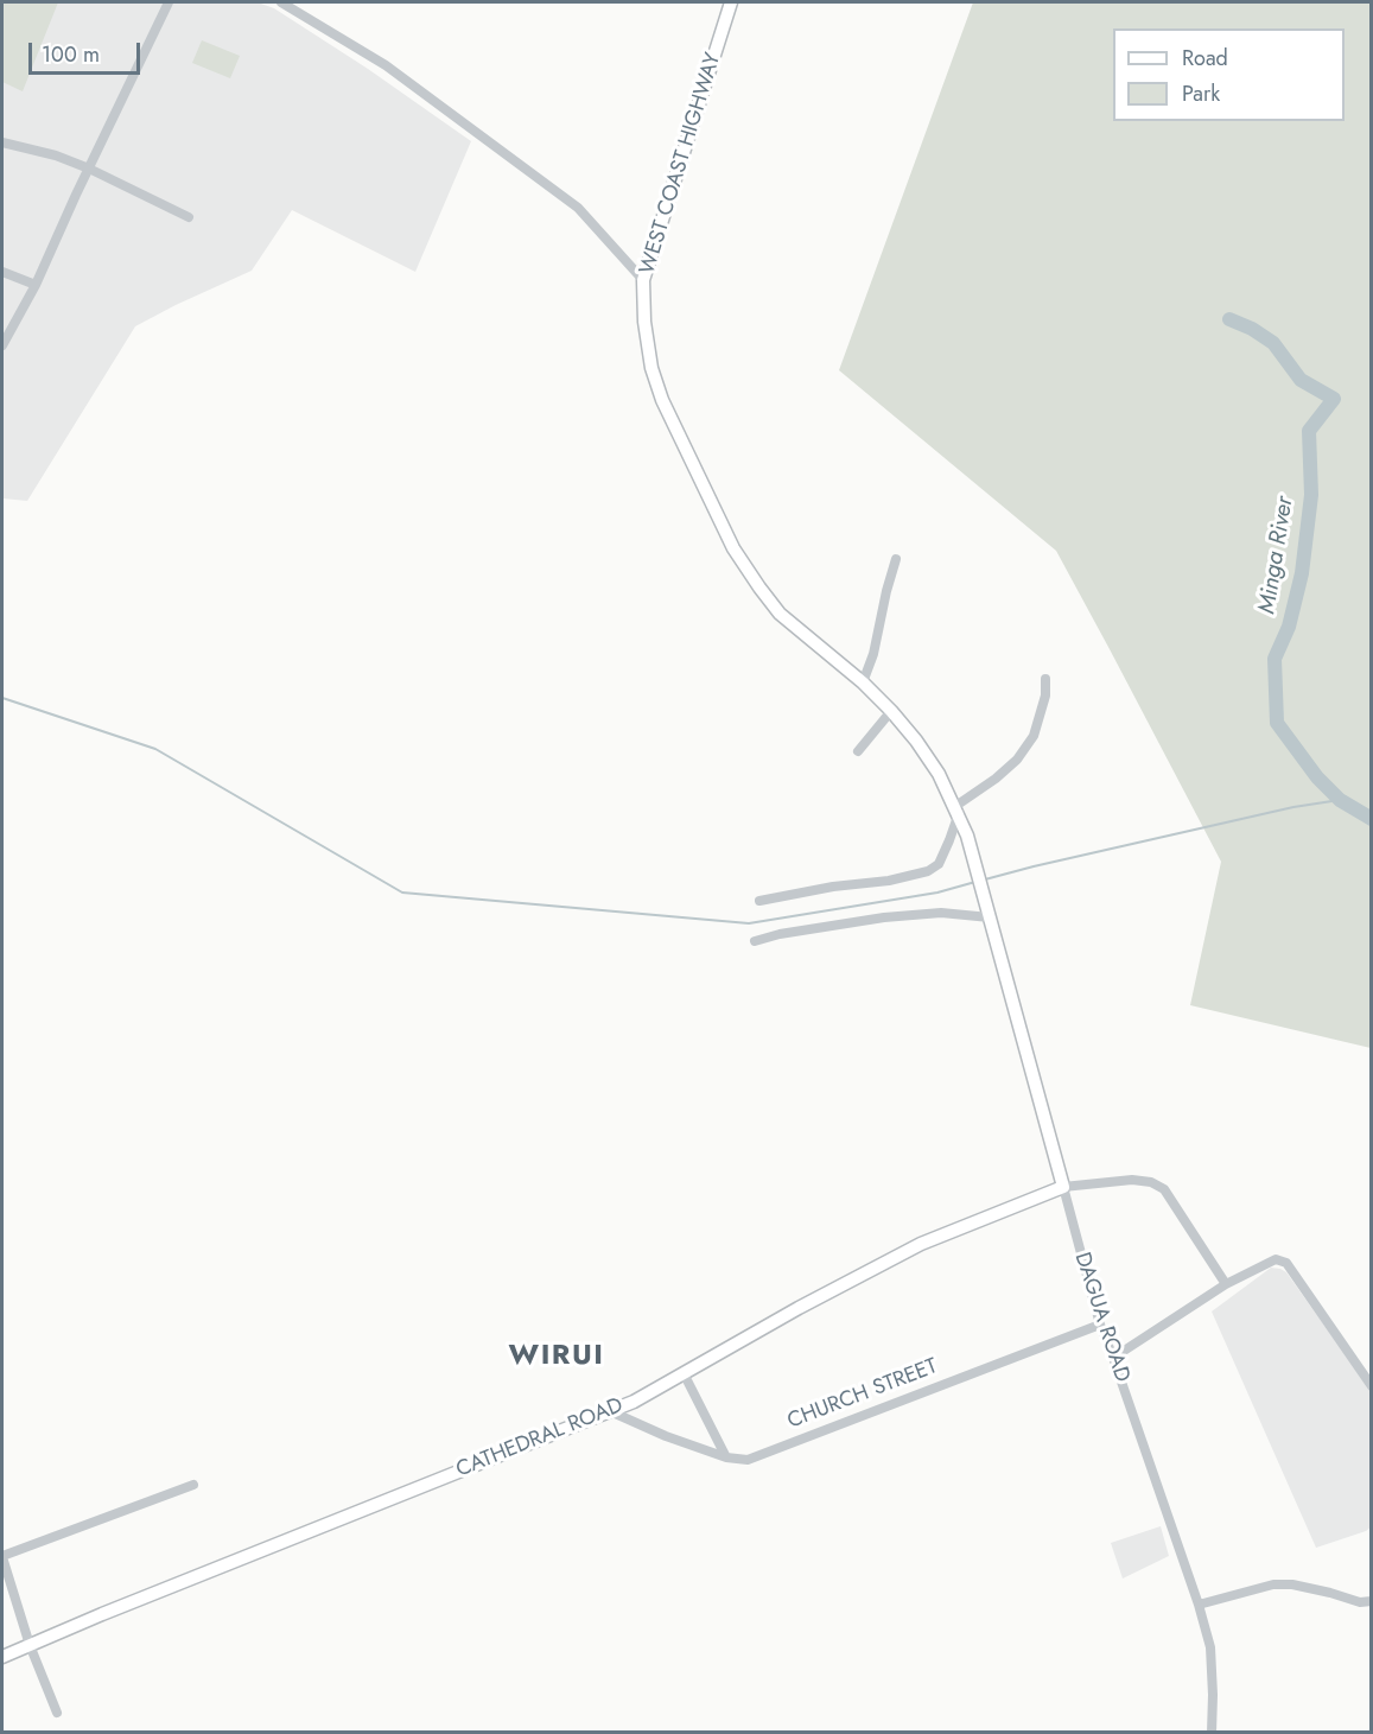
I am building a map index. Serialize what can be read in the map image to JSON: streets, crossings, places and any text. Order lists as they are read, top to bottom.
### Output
{
  "streets": {
    "main road": ["WEST COAST HIGHWAY", "DAGUA ROAD", "CATHEDRAL ROAD"],
    "street": ["CHURCH STREET"]
  },
  "crossings": [
    ["WEST COAST HIGHWAY", "DAGUA ROAD"],
    ["DAGUA ROAD", "CHURCH STREET"],
    ["DAGUA ROAD", "CATHEDRAL ROAD"]
  ],
  "districts": ["WIRUI"],
  "water": ["Minga River"],
  "legend": ["Road", "Park"],
  "scale_bar": "100 m"
}
